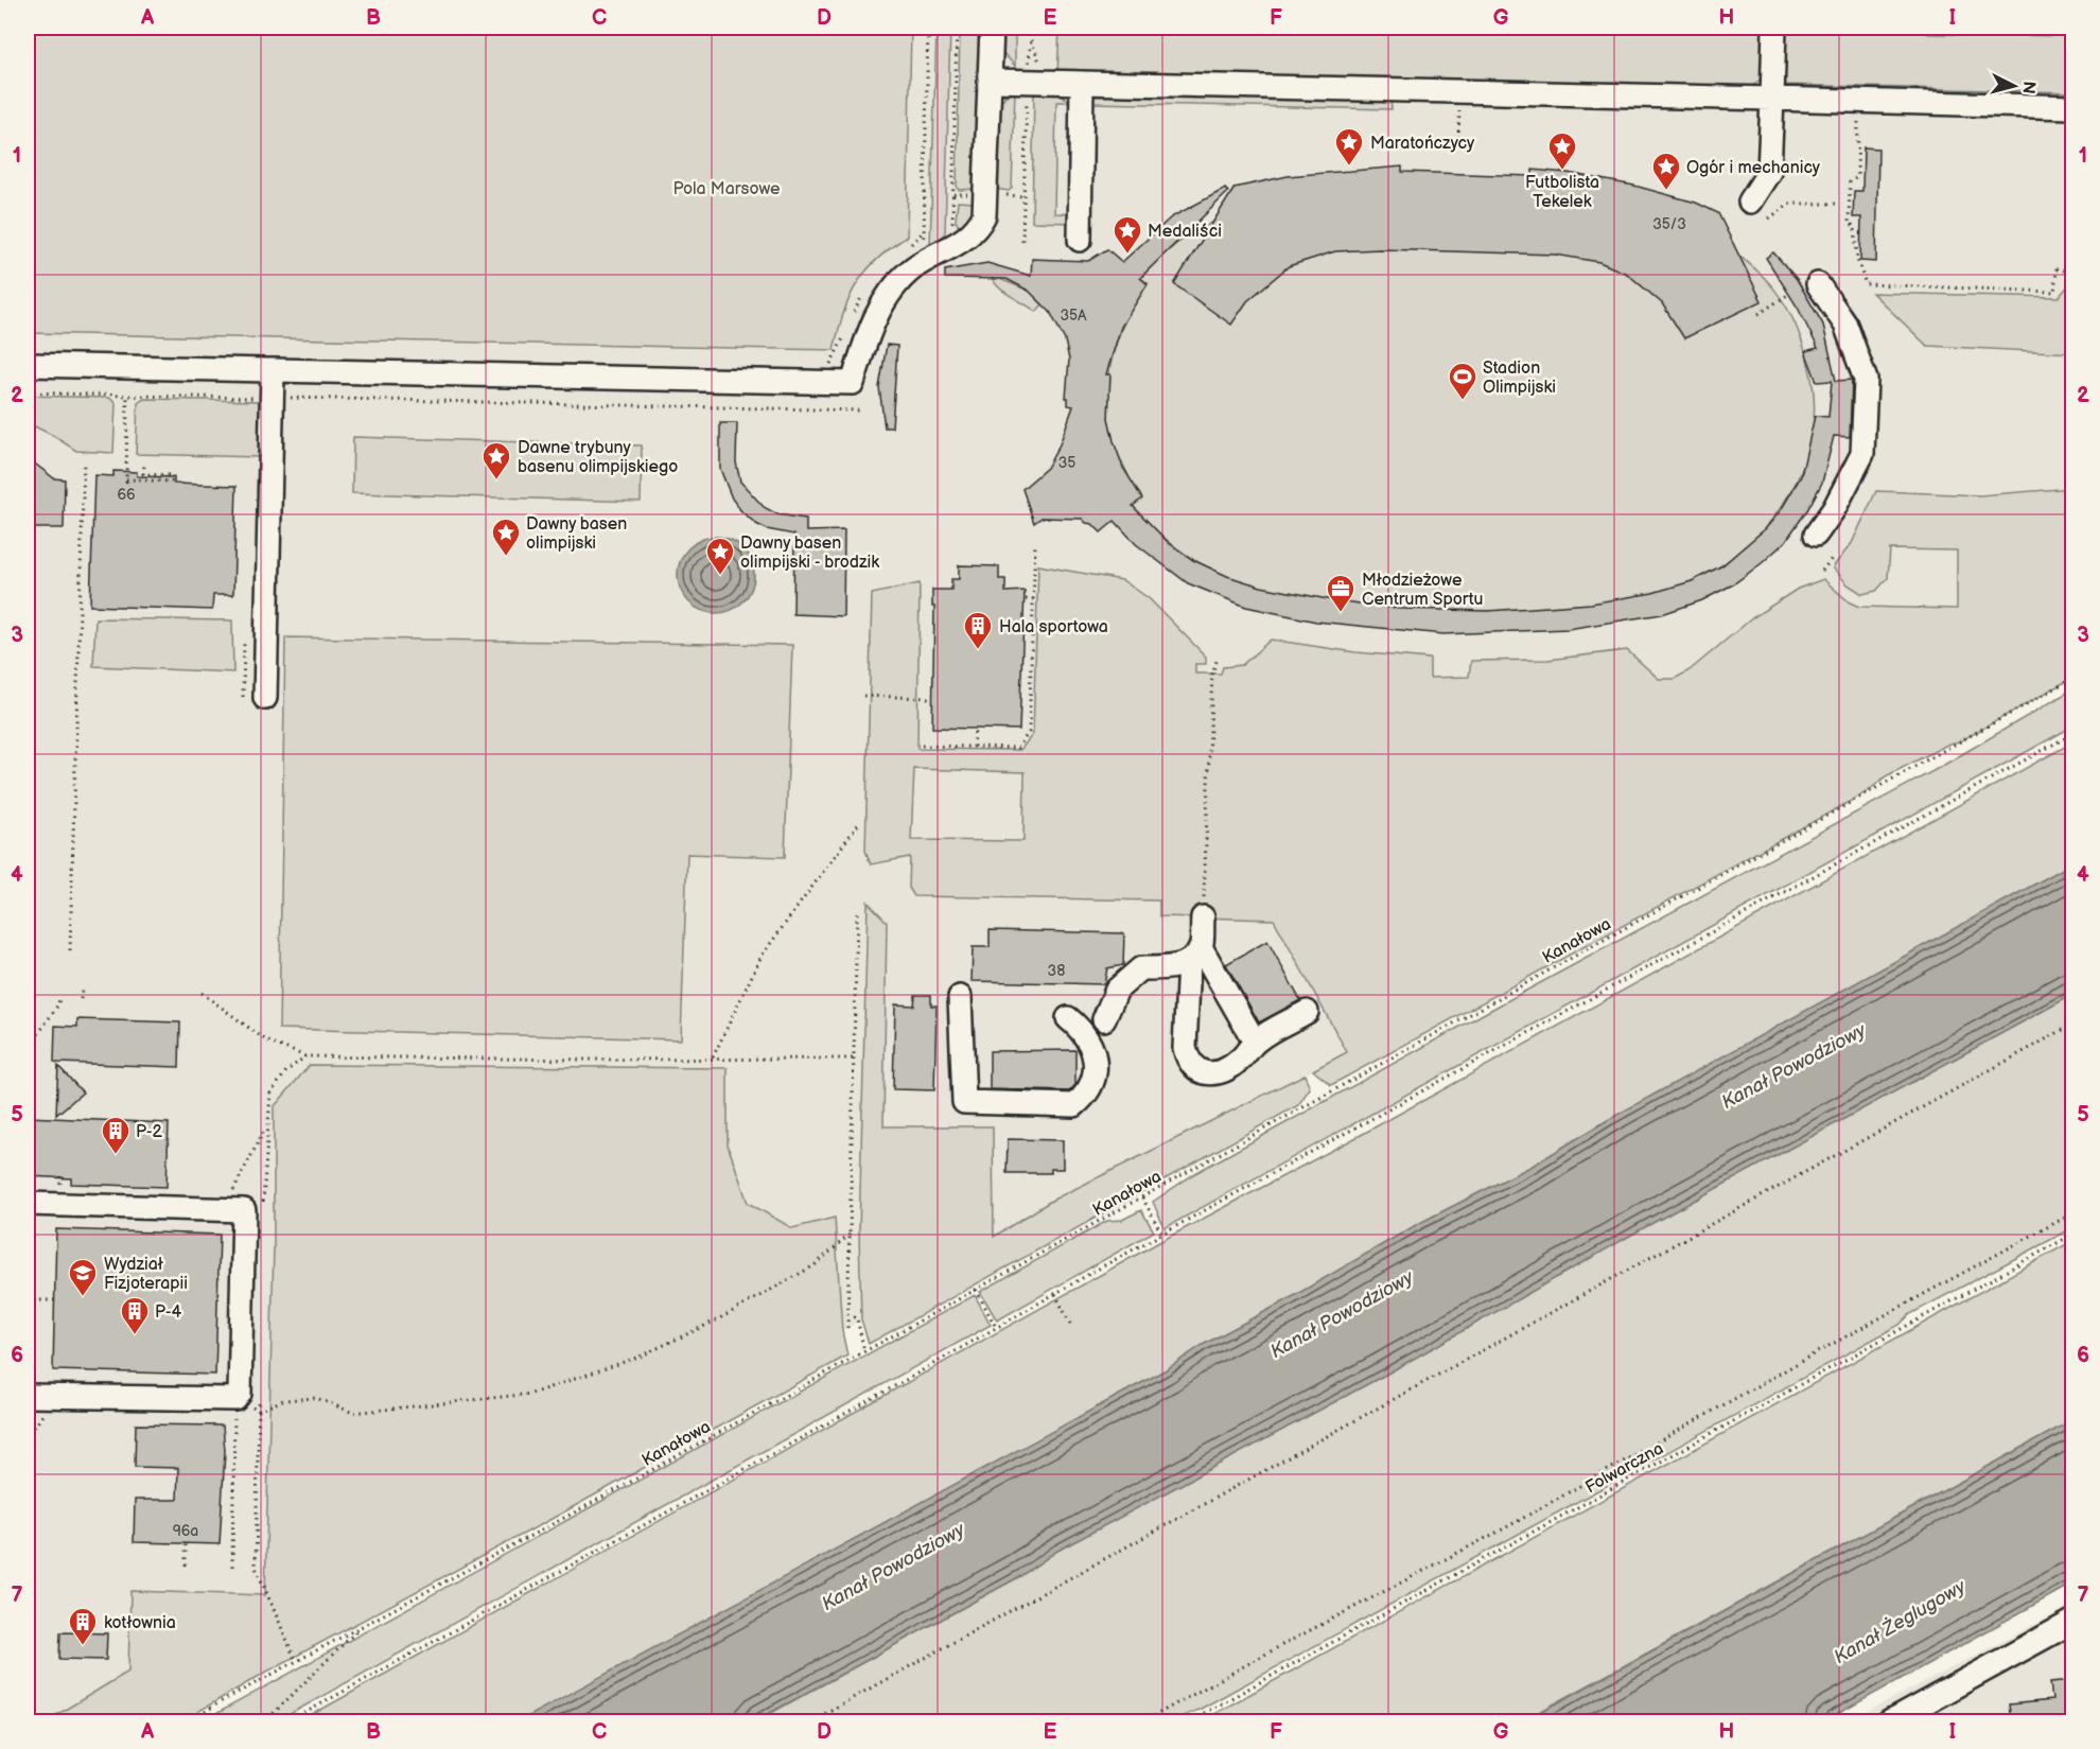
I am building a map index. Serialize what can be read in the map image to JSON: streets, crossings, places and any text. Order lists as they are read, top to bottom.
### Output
{
  "streets": {
    "path": ["Kanałowa", "Folwarczna"]
  },
  "water": ["Kanał Powodziowy", "Kanał Żeglugowy"],
  "parks": ["Pola Marsowe"],
  "places": {
    "place": [
      "Maratończycy",
      "Futbolista Tekelek",
      "Ogór i mechanicy",
      "Medaliści",
      "Dawne trybuny basenu olimpijskiego",
      "Dawny basen olimpijski",
      "Dawny basen olimpijski - brodzik"
    ],
    "sports": ["Stadion Olimpijski"],
    "office": ["Młodzieżowe Centrum Sportu"],
    "building": [
      "Hala sportowa",
      "P-2",
      "P-4",
      "kotłownia"
    ],
    "school or university": ["Wydział Fizjoterapii"]
  },
  "house_numbers": [
    "35/3",
    "35A",
    "35",
    "66",
    "38",
    "96a"
  ],
  "north": "right",
  "grid": {
    "columns": [
      "A",
      "B",
      "C",
      "D",
      "E",
      "F",
      "G",
      "H",
      "I"
    ],
    "rows": [
      "1",
      "2",
      "3",
      "4",
      "5",
      "6",
      "7"
    ]
  }
}
